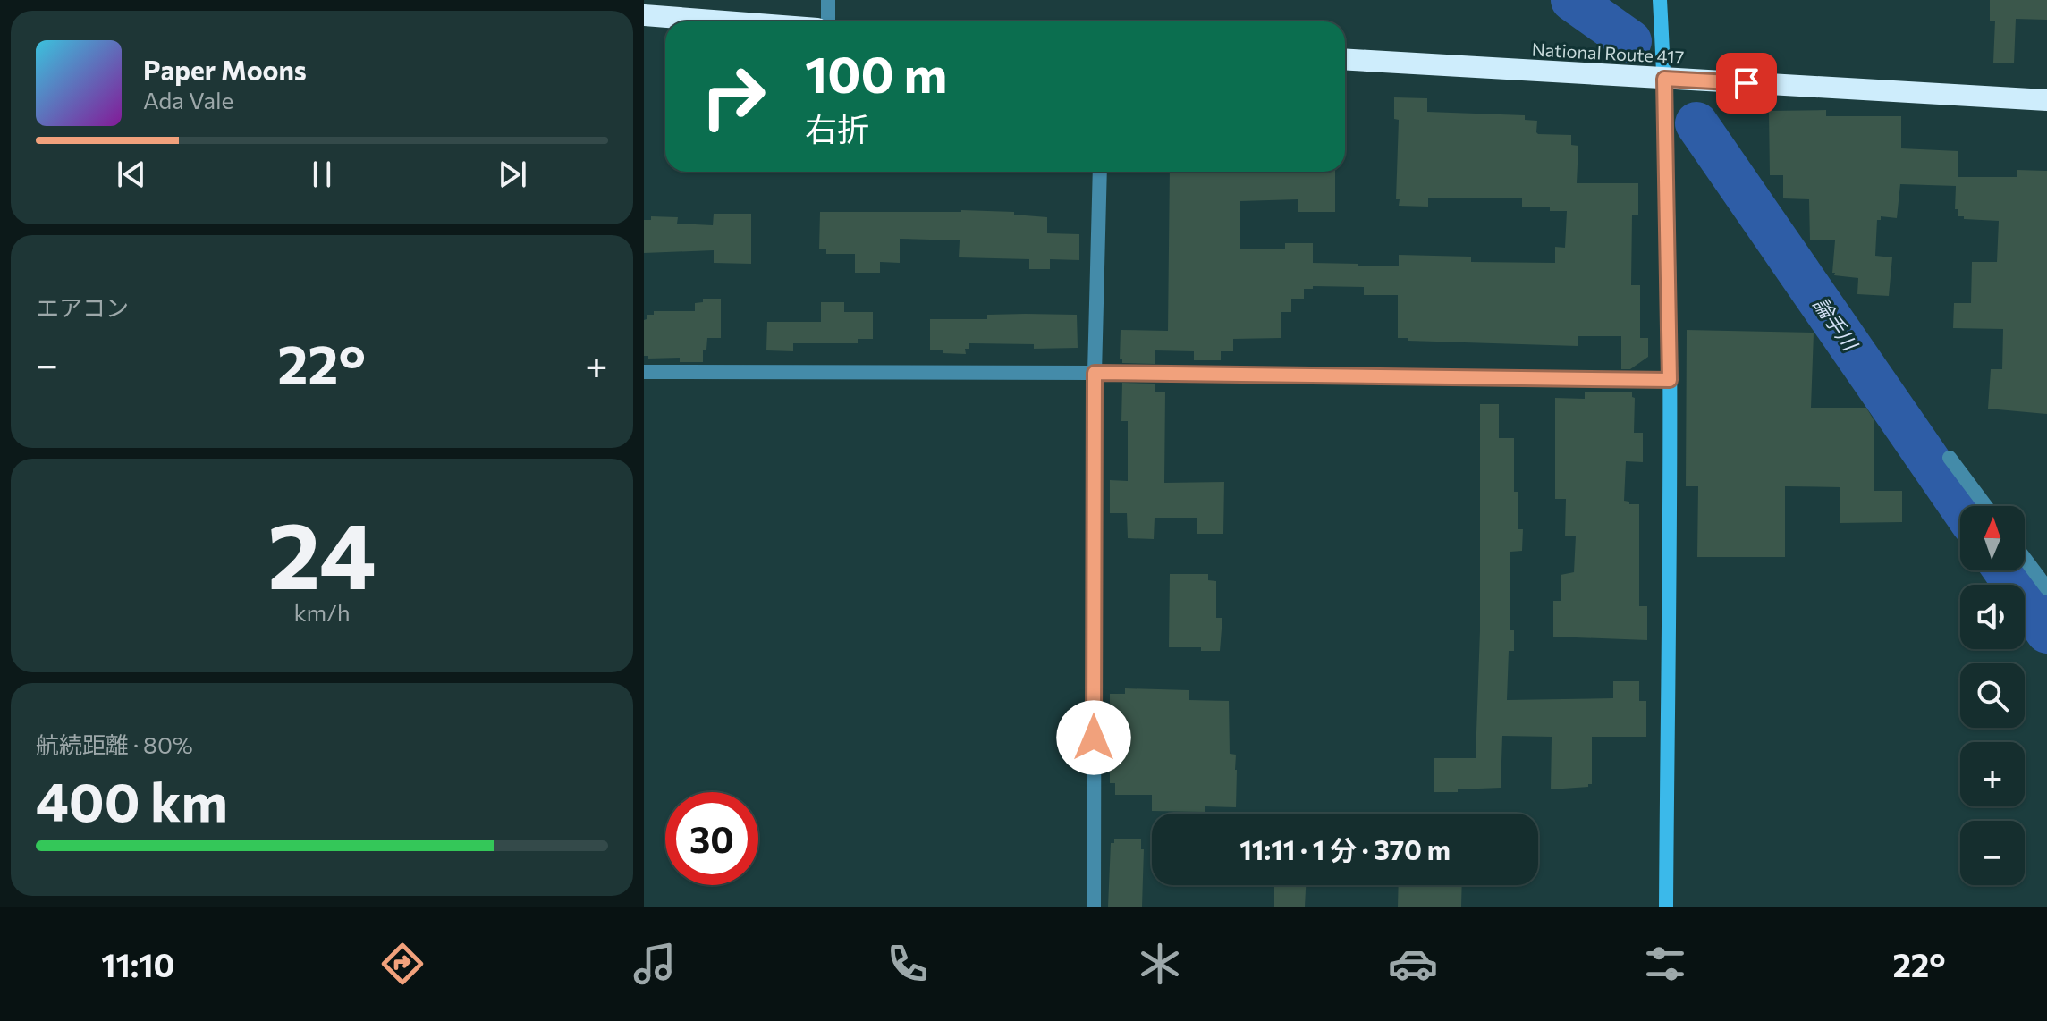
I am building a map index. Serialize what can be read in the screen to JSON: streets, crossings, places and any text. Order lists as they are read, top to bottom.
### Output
{
  "streets": {
    "highway": ["National Route 417"]
  },
  "water": ["論手川"],
  "north": "top",
  "page": {
    "turn": ["100 m", "右折"],
    "song": ["Paper Moons", "Ada Vale"],
    "tile": [
      "エアコン",
      ["24", "km/h"],
      ["航続距離 · 80%", "400 km"]
    ],
    "heat": ["−", "22°", "+"],
    "map_buttons": ["+", "−"],
    "limit": "30",
    "trip": "11:11 · 1 分 · 370 m",
    "tabs": ["11:10", "22°"]
  }
}
